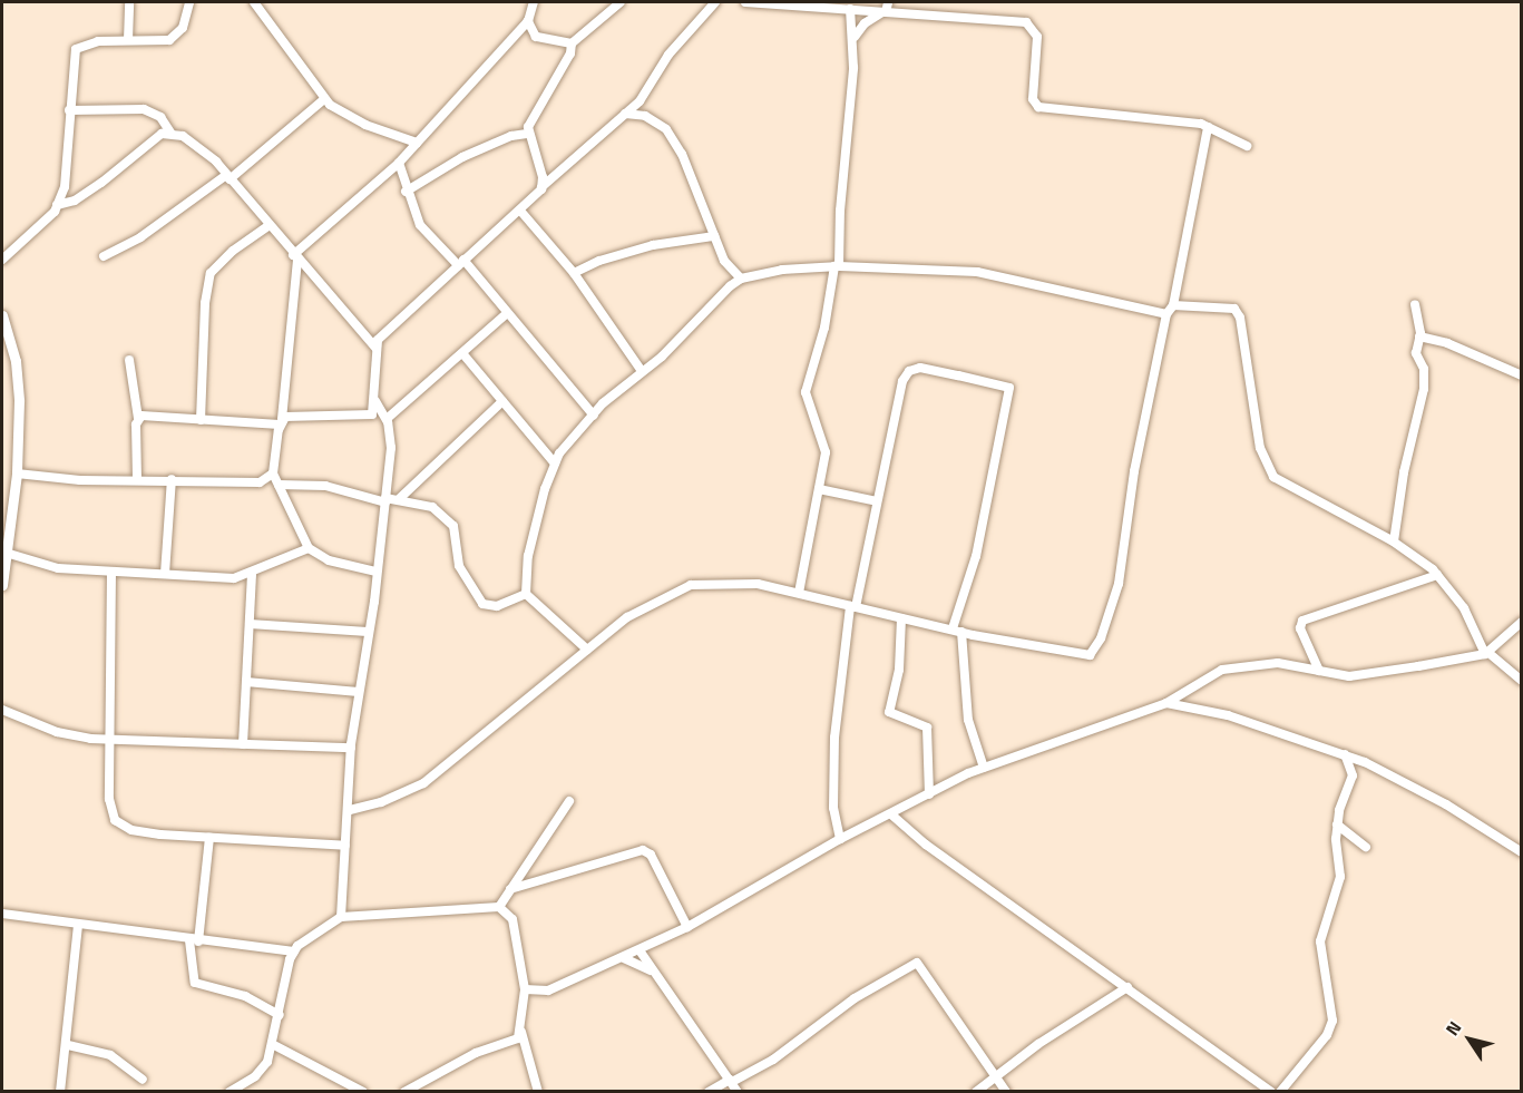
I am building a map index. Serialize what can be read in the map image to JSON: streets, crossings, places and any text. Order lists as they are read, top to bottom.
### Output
{
  "north": "top left"
}
